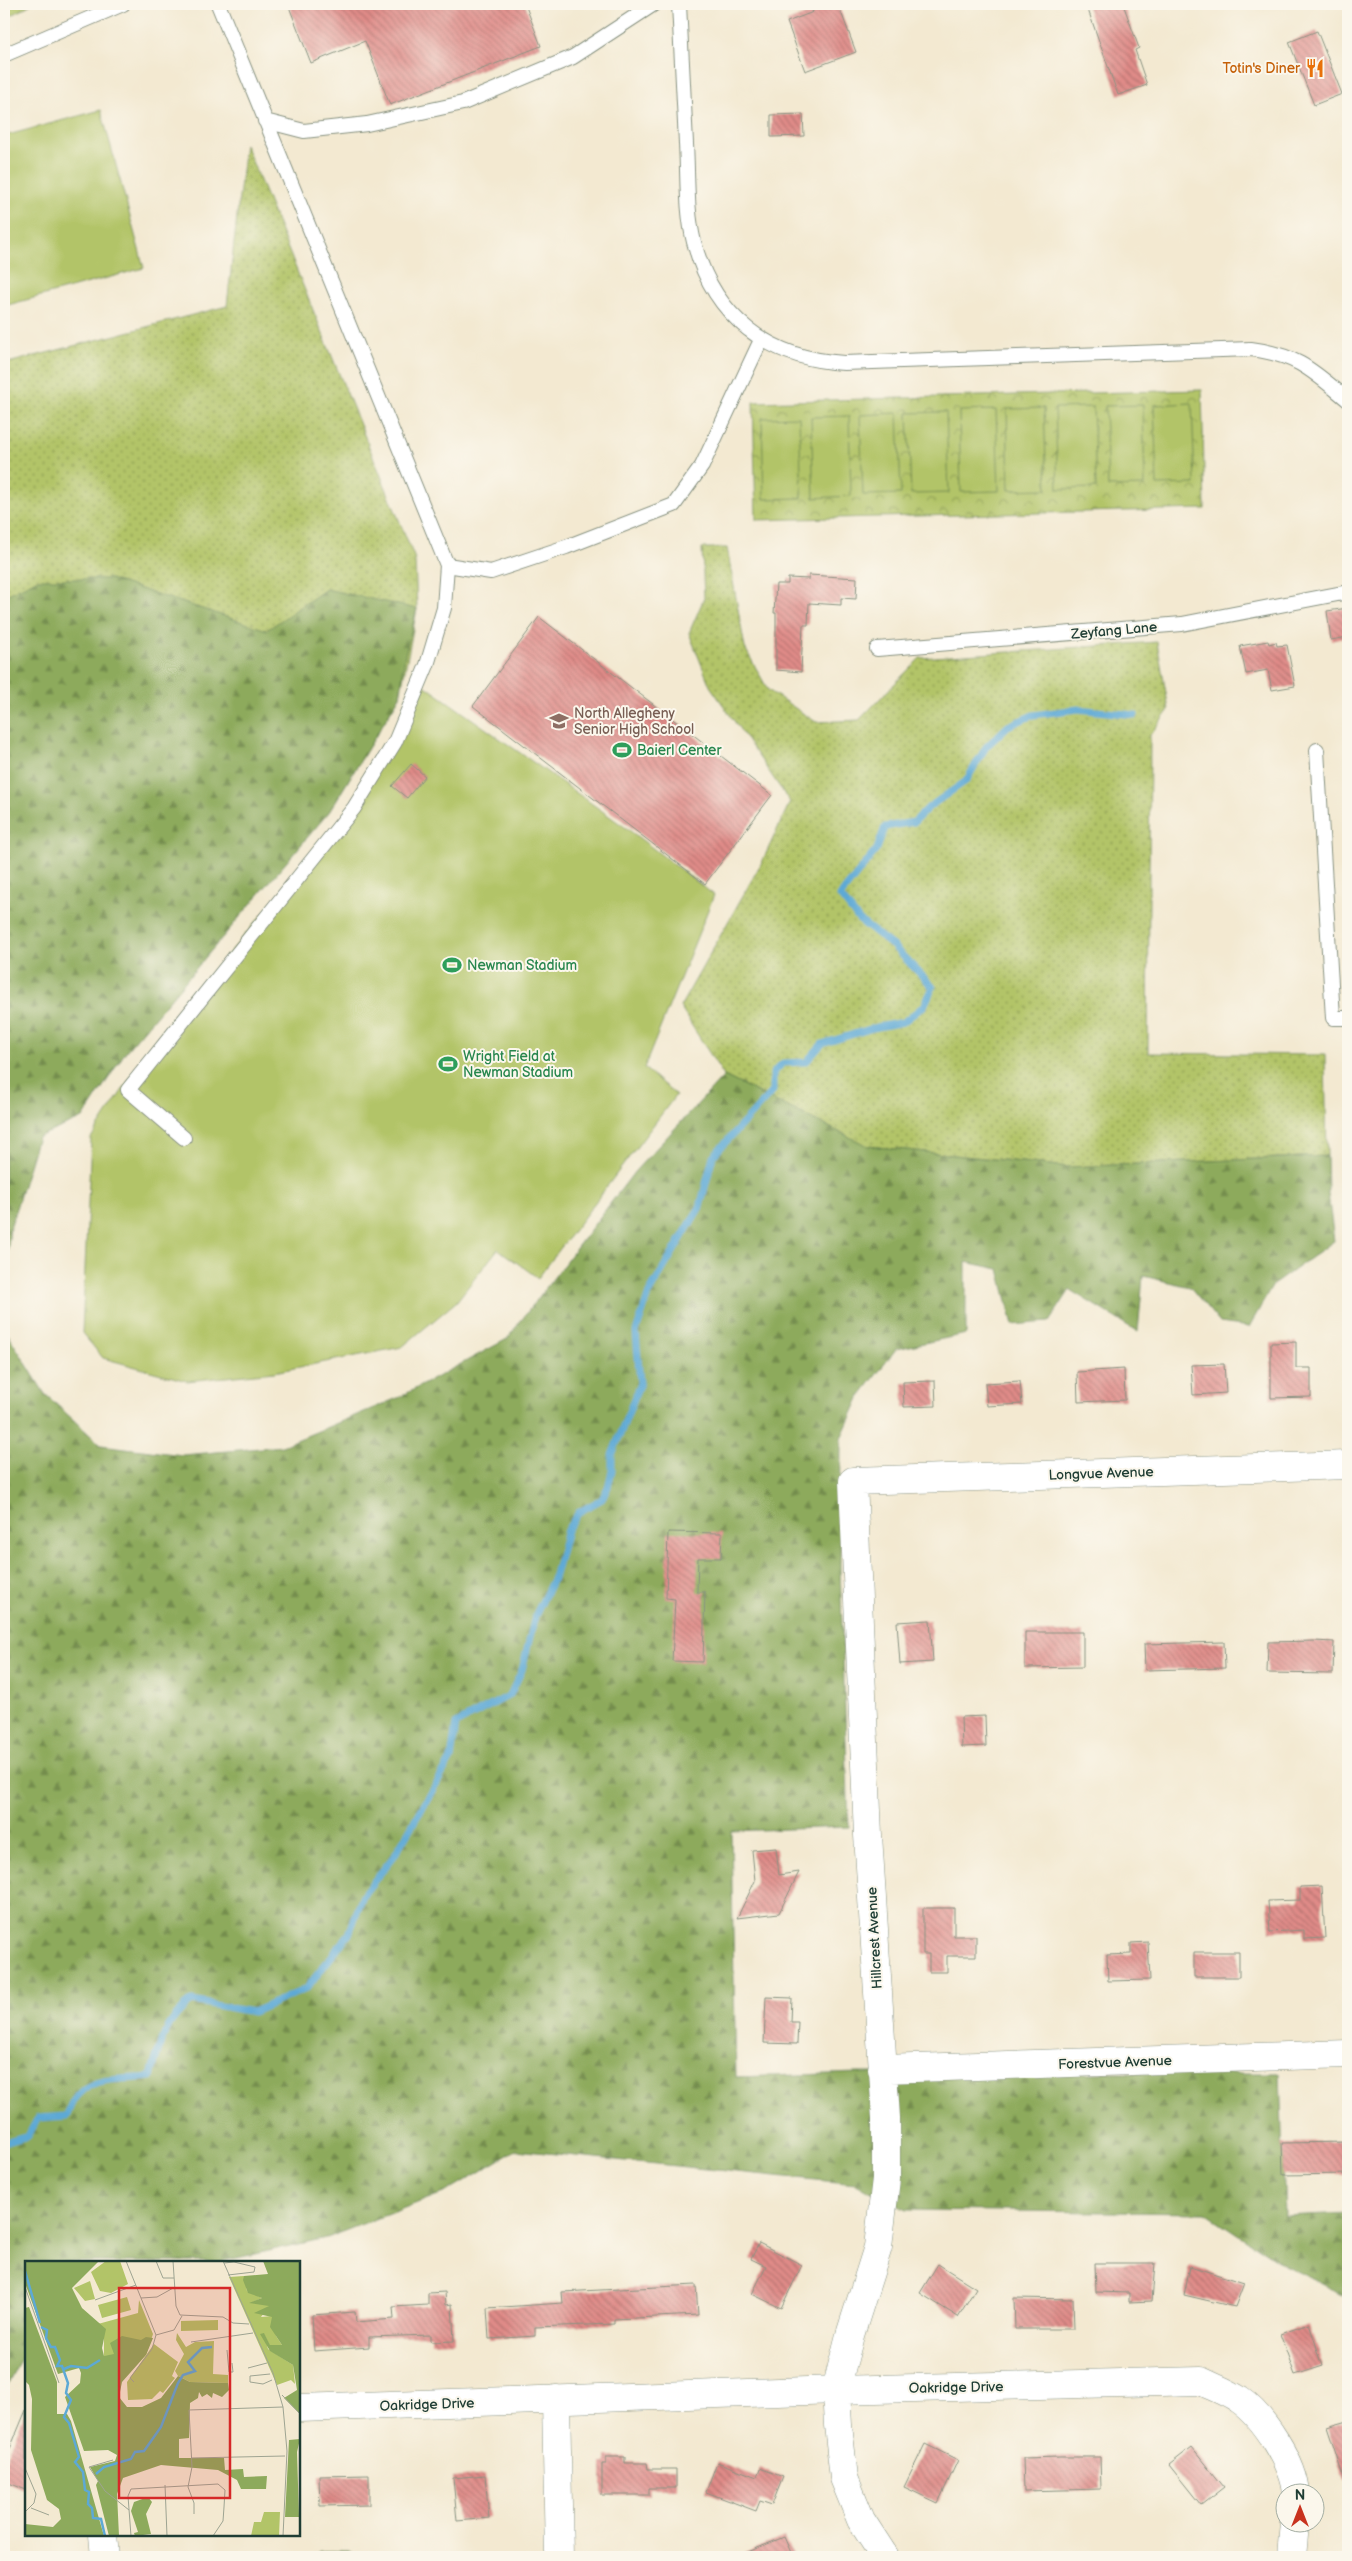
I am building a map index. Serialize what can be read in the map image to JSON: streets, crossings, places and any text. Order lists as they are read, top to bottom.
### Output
{
  "streets": {
    "street": [
      "Longvue Avenue",
      "Hillcrest Avenue",
      "Forestvue Avenue",
      "Oakridge Drive"
    ],
    "lane": ["Zeyfang Lane"]
  },
  "crossings": [
    ["Longvue Avenue", "Hillcrest Avenue"],
    ["Hillcrest Avenue", "Forestvue Avenue"],
    ["Hillcrest Avenue", "Oakridge Drive"]
  ],
  "places": {
    "restaurant": ["Totin's Diner"],
    "school or university": ["North Allegheny Senior High School"],
    "sports": ["Baierl Center", "Newman Stadium", "Wright Field at Newman Stadium"]
  },
  "north": "top"
}
